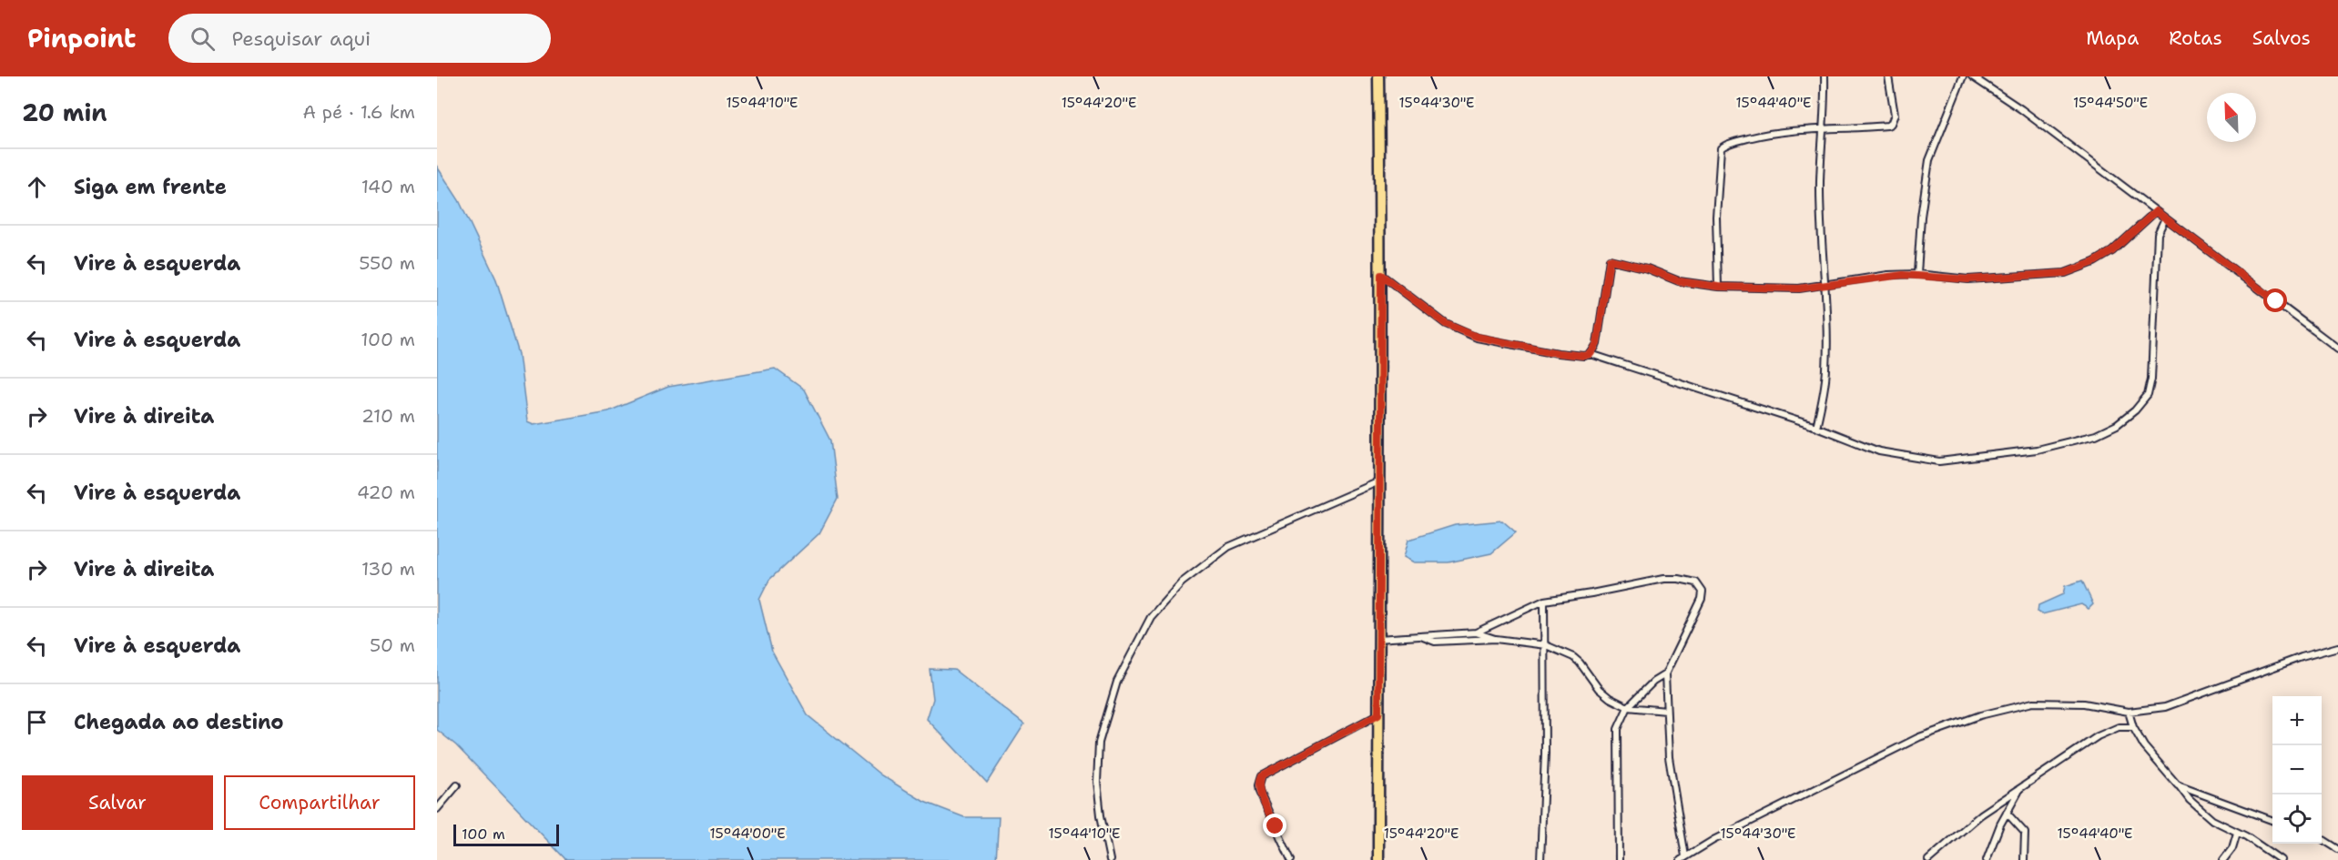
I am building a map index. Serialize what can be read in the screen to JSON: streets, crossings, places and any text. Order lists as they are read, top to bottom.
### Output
{
  "scale_bar": "100 m",
  "north": "top left",
  "page": {
    "header": "Pinpoint",
    "search": "Pesquisar aqui",
    "nav": ["Mapa", "Rotas", "Salvos"],
    "heading": ["20 min", "A pé · 1.6 km"],
    "list": [
      ["Siga em frente", "140 m"],
      ["Vire à esquerda", "550 m"],
      ["Vire à esquerda", "100 m"],
      ["Vire à direita", "210 m"],
      ["Vire à esquerda", "420 m"],
      ["Vire à direita", "130 m"],
      ["Vire à esquerda", "50 m"],
      "Chegada ao destino"
    ],
    "map_buttons": ["+", "−"],
    "buttons": ["Salvar", "Compartilhar"],
    "scale": "100 m"
  },
  "coordinates": [
    "15°44'10\"E",
    "15°44'20\"E",
    "15°44'30\"E",
    "15°44'40\"E",
    "15°44'50\"E",
    "15°44'00\"E"
  ]
}
